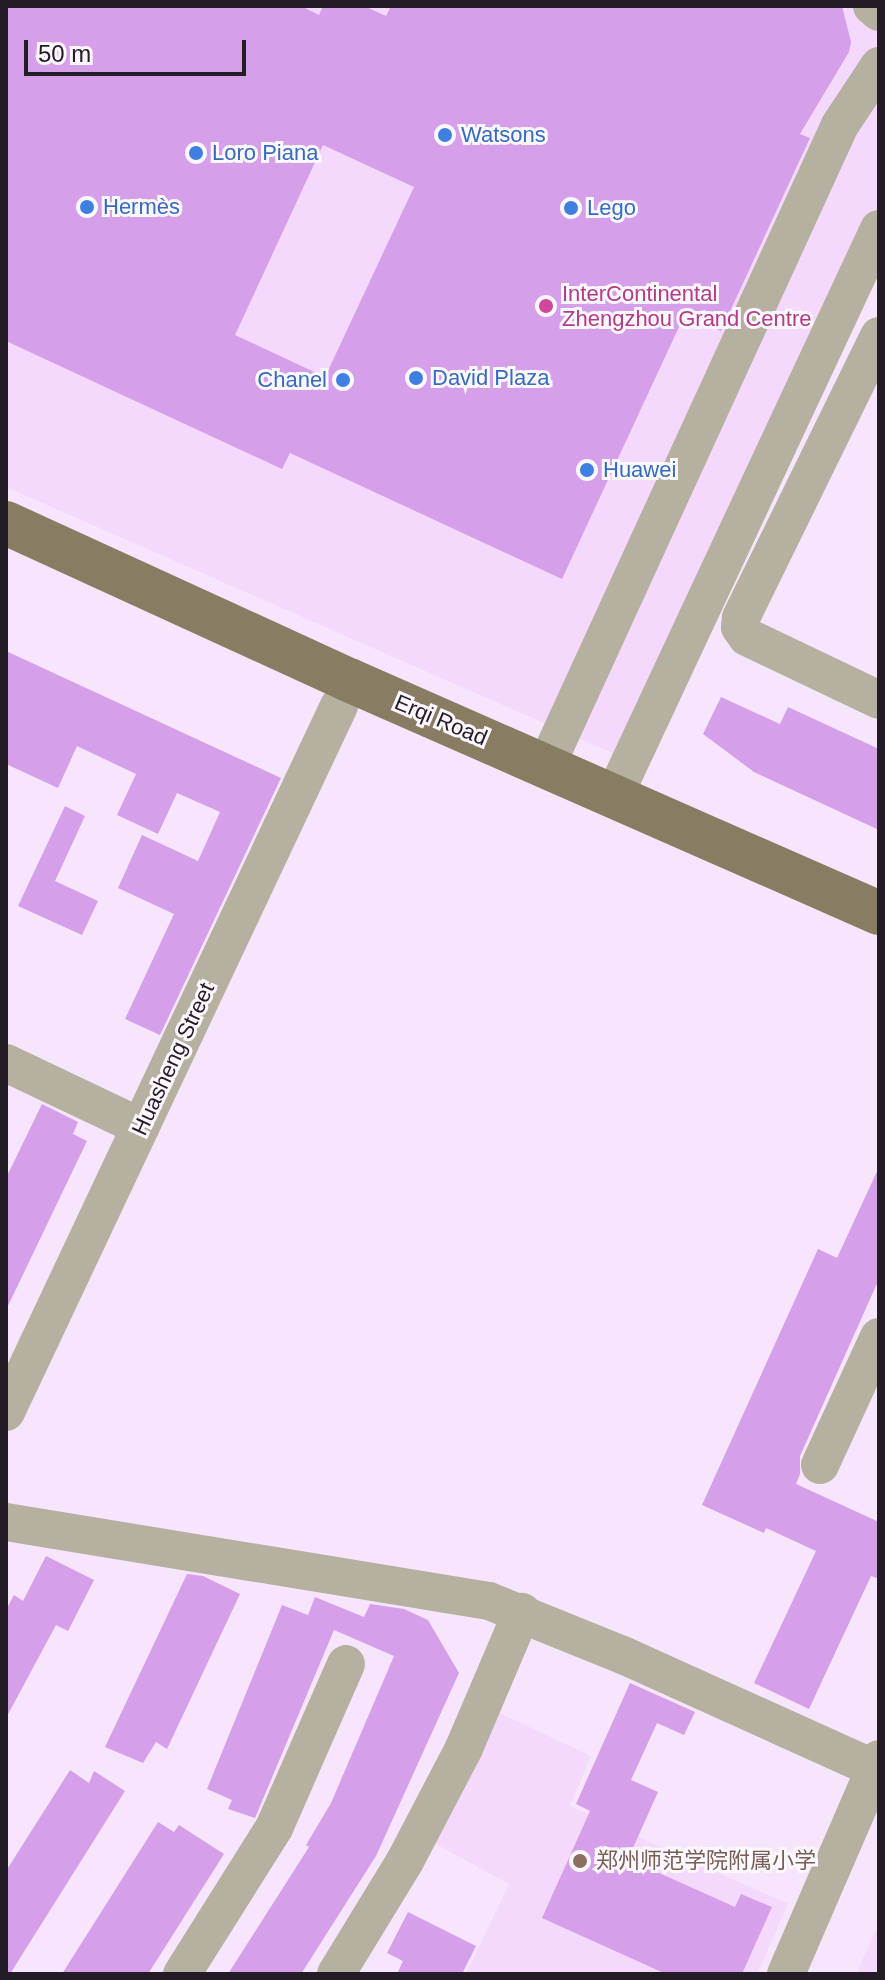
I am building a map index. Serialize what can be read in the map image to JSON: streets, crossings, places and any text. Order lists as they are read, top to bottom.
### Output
{
  "streets": {
    "main road": ["Erqi Road"],
    "street": ["Huasheng Street"]
  },
  "crossings": [
    ["Erqi Road", "Huasheng Street"]
  ],
  "places": [
    "Watsons",
    "Loro Piana",
    "Hermès",
    "Lego",
    "InterContinental Zhengzhou Grand Centre",
    "David Plaza",
    "Chanel",
    "Huawei",
    "郑州师范学院附属小学"
  ],
  "scale_bar": "50 m"
}
